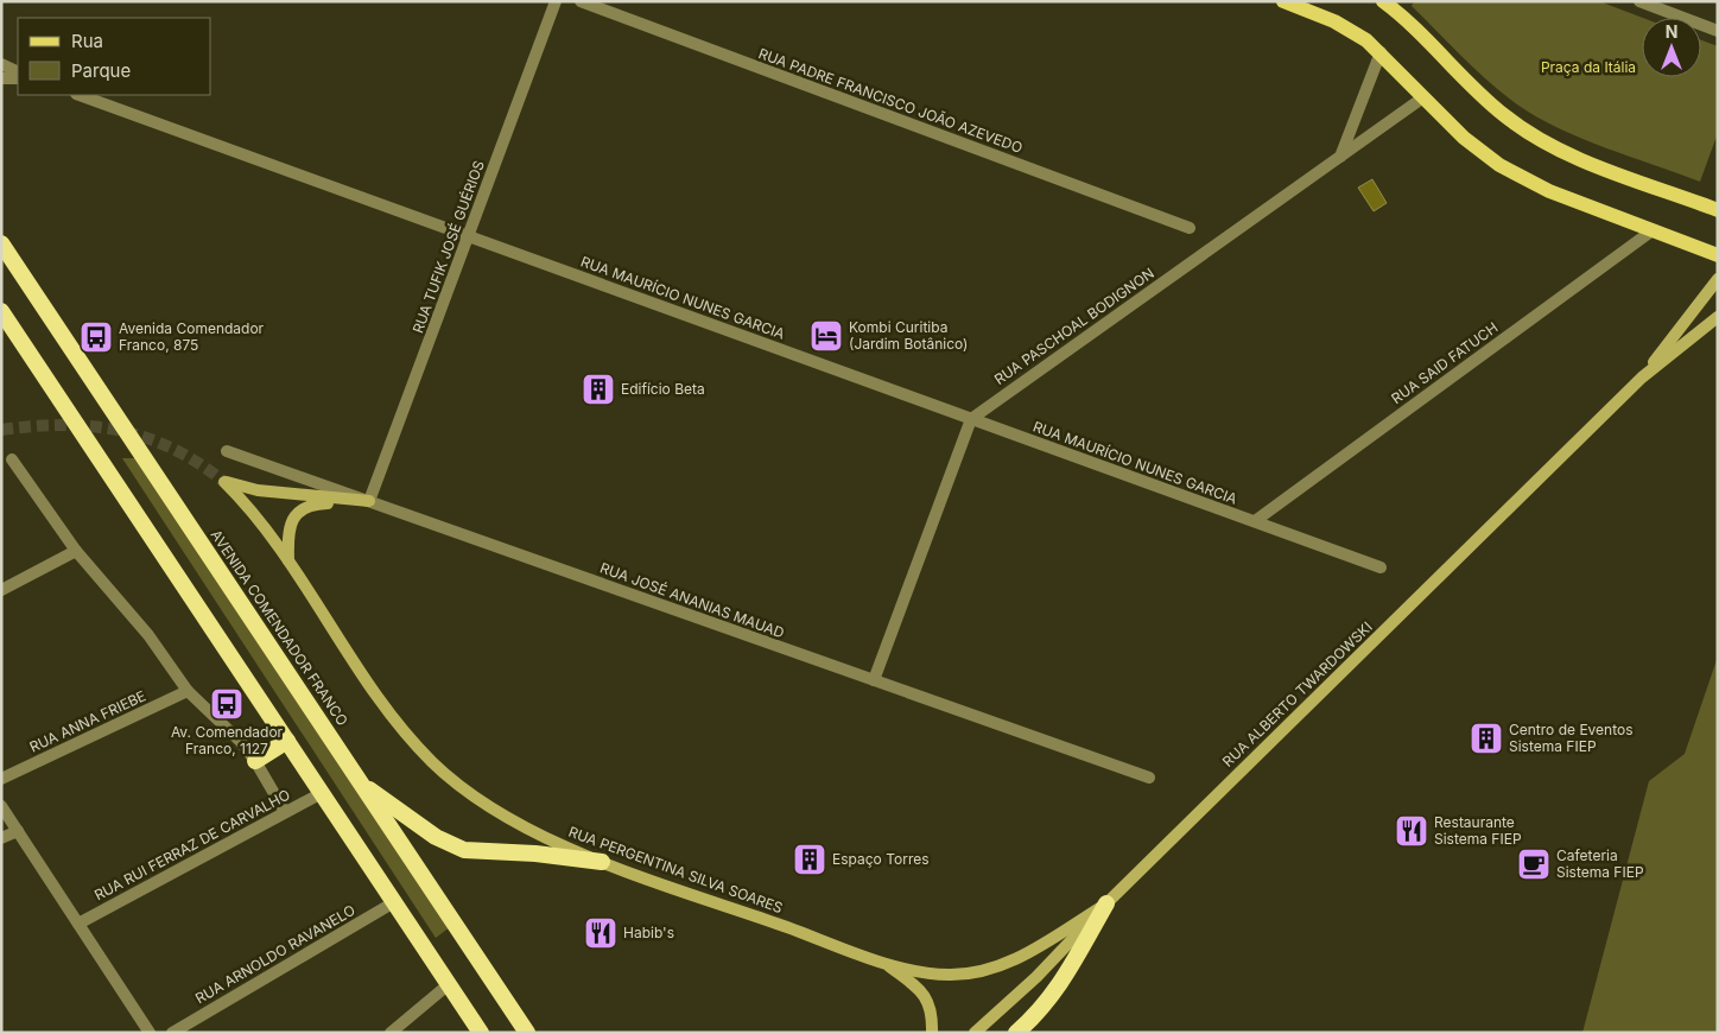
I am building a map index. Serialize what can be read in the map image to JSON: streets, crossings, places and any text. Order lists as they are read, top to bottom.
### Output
{
  "streets": {
    "highway": ["AVENIDA COMENDADOR FRANCO"],
    "main road": ["RUA ALBERTO TWARDOWSKI", "RUA PERGENTINA SILVA SOARES"],
    "street": [
      "RUA PADRE FRANCISCO JOÃO AZEVEDO",
      "RUA TUFIK JOSÉ GUÉRIOS",
      "RUA MAURÍCIO NUNES GARCIA",
      "RUA PASCHOAL BODIGNON",
      "RUA SAID FATUCH",
      "RUA JOSÉ ANANIAS MAUAD",
      "RUA ANNA FRIEBE",
      "RUA RUI FERRAZ DE CARVALHO",
      "RUA ARNOLDO RAVANELO"
    ]
  },
  "crossings": [
    ["RUA TUFIK JOSÉ GUÉRIOS", "RUA MAURÍCIO NUNES GARCIA"],
    ["RUA TUFIK JOSÉ GUÉRIOS", "RUA JOSÉ ANANIAS MAUAD"],
    ["RUA TUFIK JOSÉ GUÉRIOS", "RUA PERGENTINA SILVA SOARES"],
    ["RUA MAURÍCIO NUNES GARCIA", "RUA PASCHOAL BODIGNON"],
    ["RUA MAURÍCIO NUNES GARCIA", "RUA SAID FATUCH"],
    ["RUA JOSÉ ANANIAS MAUAD", "RUA PERGENTINA SILVA SOARES"],
    ["RUA ALBERTO TWARDOWSKI", "RUA PERGENTINA SILVA SOARES"]
  ],
  "parks": ["Praça da Itália"],
  "places": {
    "hotel": ["Kombi Curitiba (Jardim Botânico)"],
    "bus stop": ["Avenida Comendador Franco, 875", "Av. Comendador Franco, 1127"],
    "building": ["Edifício Beta", "Centro de Eventos Sistema FIEP", "Espaço Torres"],
    "restaurant": ["Restaurante Sistema FIEP", "Habib's"],
    "cafe": ["Cafeteria Sistema FIEP"]
  },
  "legend": ["Rua", "Parque"],
  "north": "top"
}
